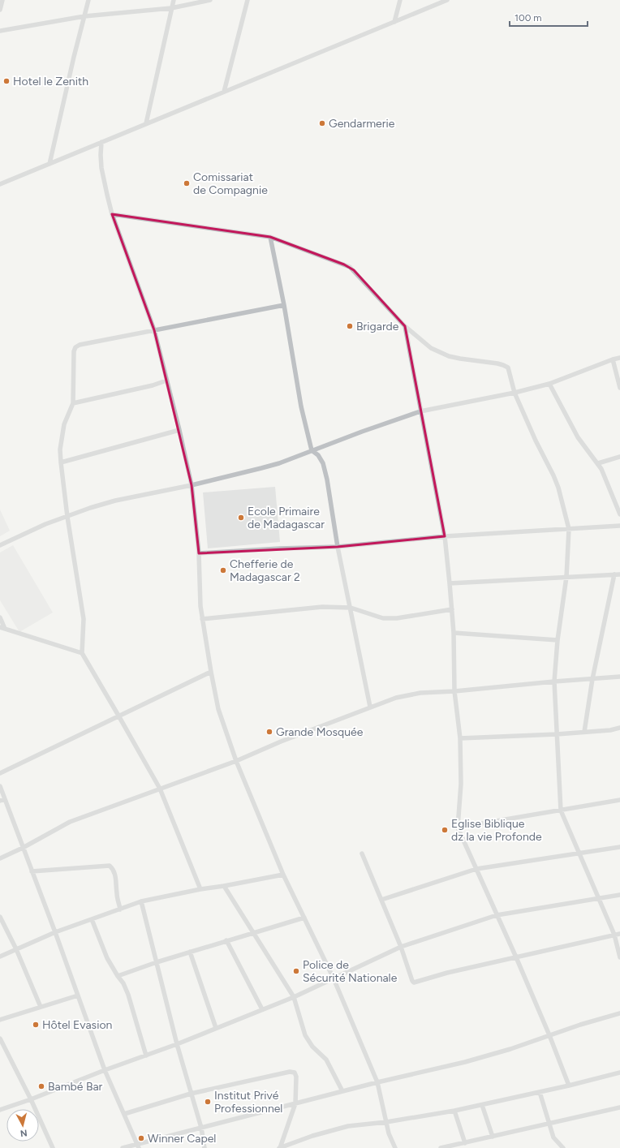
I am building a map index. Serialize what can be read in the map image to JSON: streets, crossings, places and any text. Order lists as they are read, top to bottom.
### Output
{
  "places": [
    "Hotel le Zenith",
    "Gendarmerie",
    "Comissariat de Compagnie",
    "Brigarde",
    "Ecole Primaire de Madagascar",
    "Chefferie de Madagascar 2",
    "Grande Mosquée",
    "Eglise Biblique dz la vie Profonde",
    "Police de Sécurité Nationale",
    "Hôtel Evasion",
    "Bambé Bar",
    "Institut Privé Professionnel",
    "Winner Capel"
  ],
  "scale_bar": "100 m",
  "north": "bottom"
}
